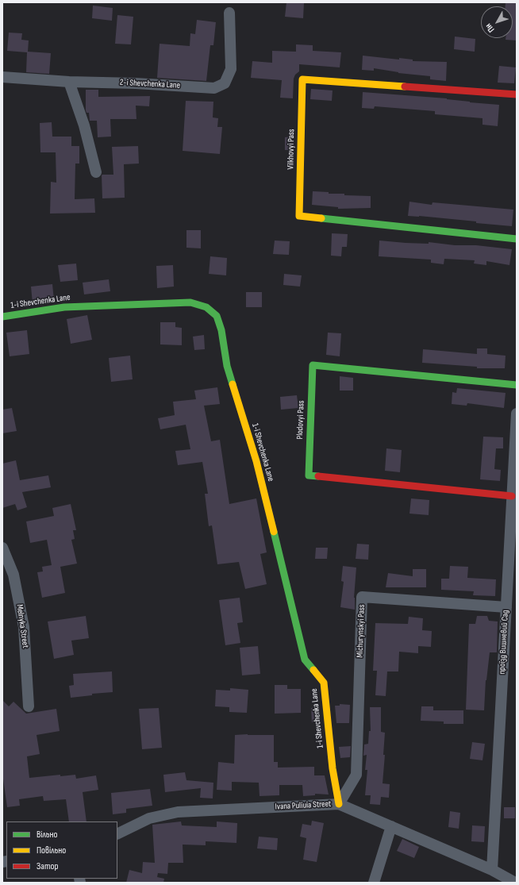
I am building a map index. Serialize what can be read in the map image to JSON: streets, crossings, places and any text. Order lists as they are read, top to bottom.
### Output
{
  "streets": {
    "street": [
      "2-i Shevchenka Lane",
      "Vilkhovyi Pass",
      "1-i Shevchenka Lane",
      "Plodovyi Pass",
      "Melnyka Street",
      "Michurynskyi Pass",
      "проїзд Вишневий Сад",
      "Ivana Puliuia Street"
    ]
  },
  "crossings": [
    ["1-i Shevchenka Lane", "Michurynskyi Pass"],
    ["1-i Shevchenka Lane", "Ivana Puliuia Street"],
    ["Plodovyi Pass", "проїзд Вишневий Сад"],
    ["Michurynskyi Pass", "проїзд Вишневий Сад"],
    ["Michurynskyi Pass", "Ivana Puliuia Street"],
    ["проїзд Вишневий Сад", "Ivana Puliuia Street"]
  ],
  "legend": ["Вільно", "Повільно", "Затор"],
  "north": "bottom left"
}
